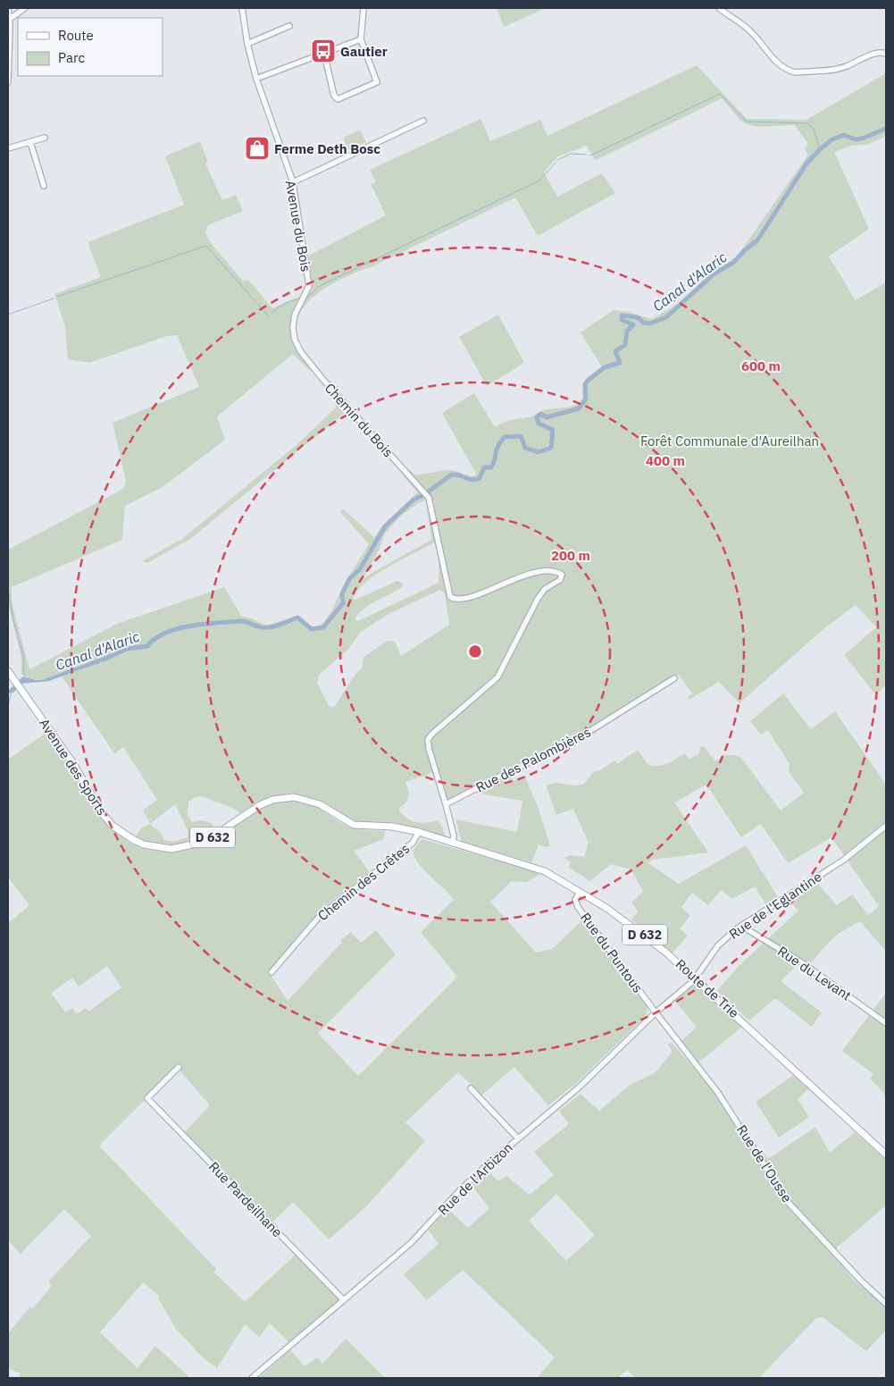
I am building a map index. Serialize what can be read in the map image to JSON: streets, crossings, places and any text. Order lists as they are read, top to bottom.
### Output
{
  "streets": {
    "main road": ["Avenue des Sports", "D 632", "Route de Trie"],
    "street": [
      "Avenue du Bois",
      "Chemin du Bois",
      "Rue des Palombières",
      "Chemin des Crêtes",
      "Rue de l'Eglantine",
      "Rue du Puntous",
      "Rue du Levant",
      "Rue de l'Ousse",
      "Rue de l'Arbizon",
      "Rue Pardeilhane"
    ]
  },
  "crossings": [
    ["Avenue du Bois", "Chemin du Bois"],
    ["Chemin du Bois", "Rue des Palombières"],
    ["Avenue des Sports", "D 632"],
    ["Avenue des Sports", "Chemin des Crêtes"],
    ["D 632", "Chemin des Crêtes"],
    ["D 632", "Route de Trie"],
    ["Rue de l'Eglantine", "Rue du Levant"],
    ["Rue de l'Eglantine", "Route de Trie"],
    ["Rue de l'Eglantine", "Rue de l'Arbizon"],
    ["Rue du Puntous", "Route de Trie"],
    ["Rue du Puntous", "Rue de l'Ousse"],
    ["Rue du Puntous", "Rue de l'Arbizon"],
    ["Route de Trie", "Rue de l'Arbizon"],
    ["Rue de l'Ousse", "Rue de l'Arbizon"],
    ["Rue de l'Arbizon", "Rue Pardeilhane"]
  ],
  "water": ["Canal d'Alaric"],
  "parks": ["Forêt Communale d'Aureilhan"],
  "places": {
    "bus stop": ["Gautier"],
    "shop": ["Ferme Deth Bosc"]
  },
  "legend": ["Route", "Parc"],
  "rings": ["600 m", "400 m", "200 m"]
}
